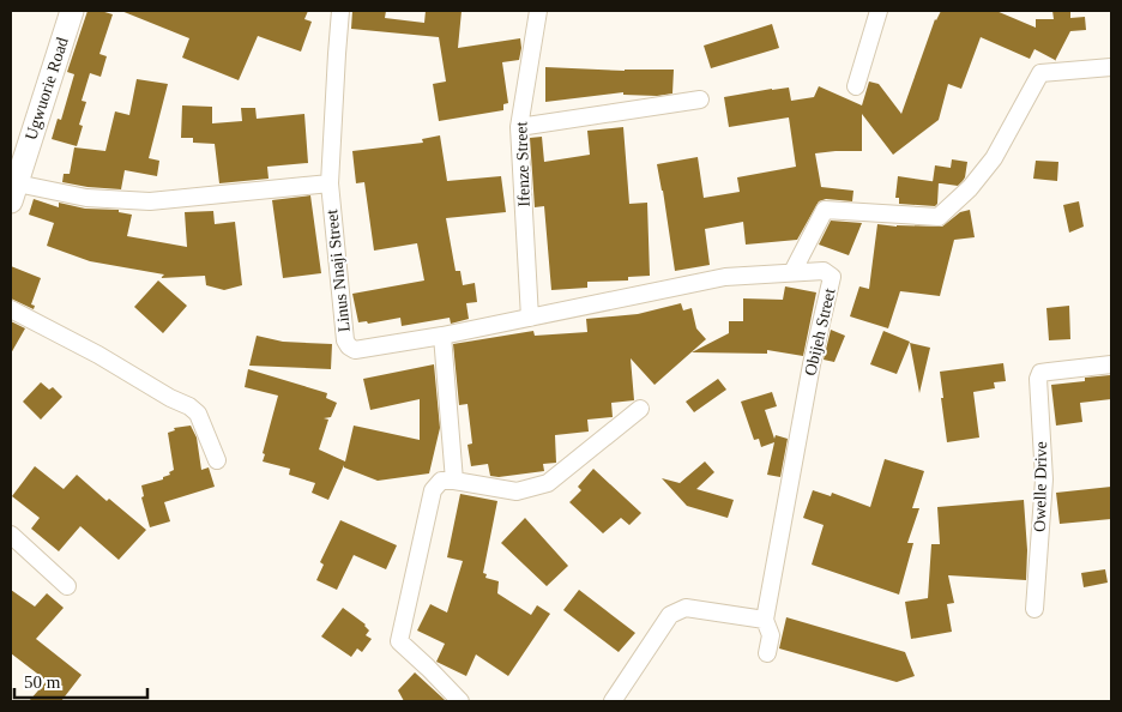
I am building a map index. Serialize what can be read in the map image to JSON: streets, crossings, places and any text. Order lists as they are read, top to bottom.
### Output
{
  "streets": {
    "street": [
      "Ugwuorie Road",
      "Ifenze Street",
      "Linus Nnaji Street",
      "Obijeh Street",
      "Owelle Drive"
    ]
  },
  "crossings": [
    ["Ifenze Street", "Linus Nnaji Street"],
    ["Ifenze Street", "Obijeh Street"],
    ["Linus Nnaji Street", "Obijeh Street"]
  ],
  "scale_bar": "50 m"
}
